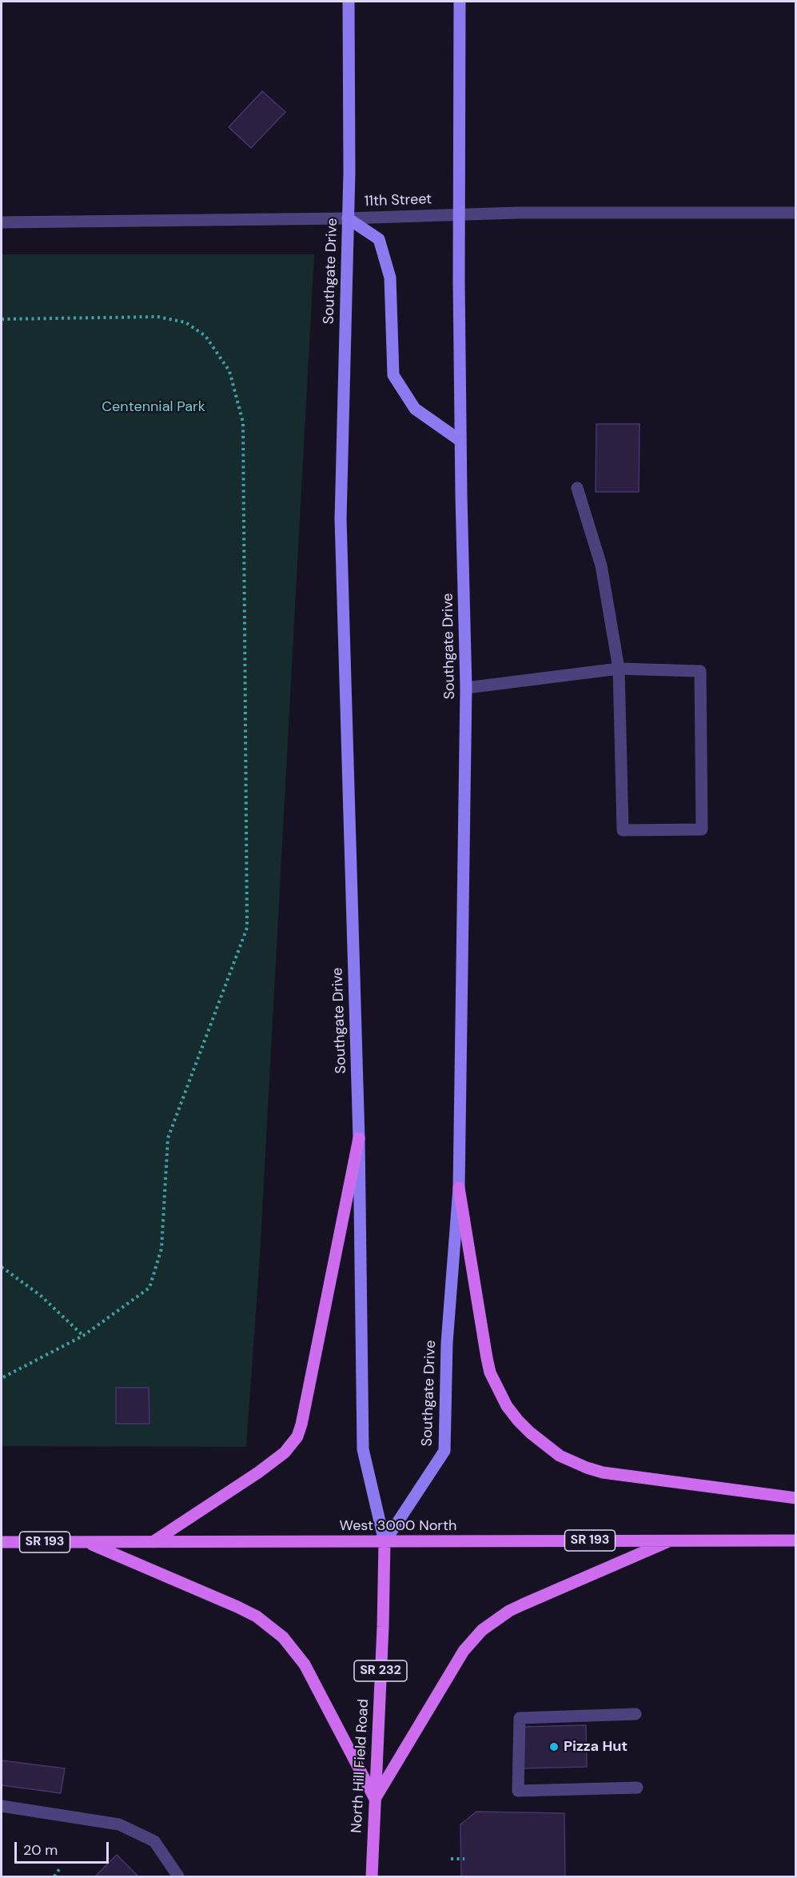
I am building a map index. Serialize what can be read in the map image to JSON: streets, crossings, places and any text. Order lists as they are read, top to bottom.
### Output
{
  "streets": {
    "main road": [
      "Southgate Drive",
      "West 3000 North",
      "SR 193",
      "SR 232",
      "North Hill Field Road"
    ],
    "lane": ["11th Street"]
  },
  "crossings": [
    ["11th Street", "Southgate Drive"],
    ["Southgate Drive", "West 3000 North"],
    ["Southgate Drive", "North Hill Field Road"],
    ["West 3000 North", "North Hill Field Road"]
  ],
  "parks": ["Centennial Park"],
  "places": ["Pizza Hut"],
  "scale_bar": "20 m"
}
